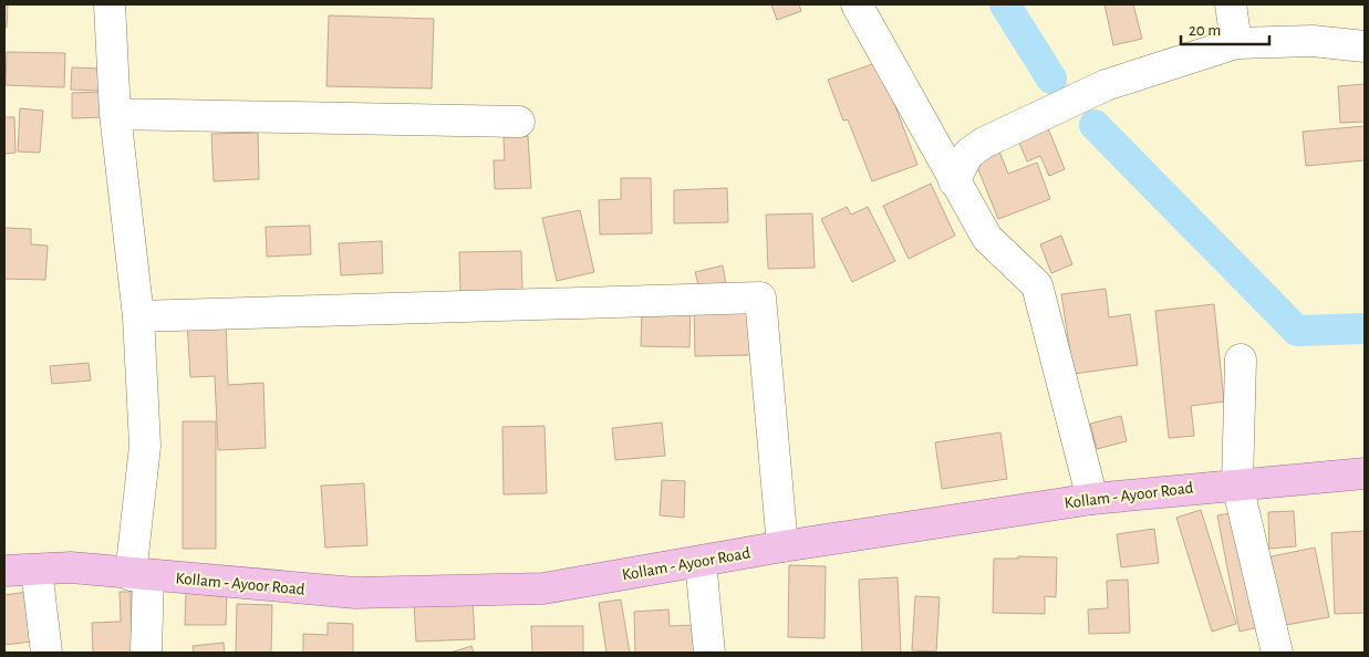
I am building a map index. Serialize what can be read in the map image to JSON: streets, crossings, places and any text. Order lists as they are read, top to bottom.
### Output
{
  "streets": {
    "main road": ["Kollam - Ayoor Road"]
  },
  "scale_bar": "20 m"
}
